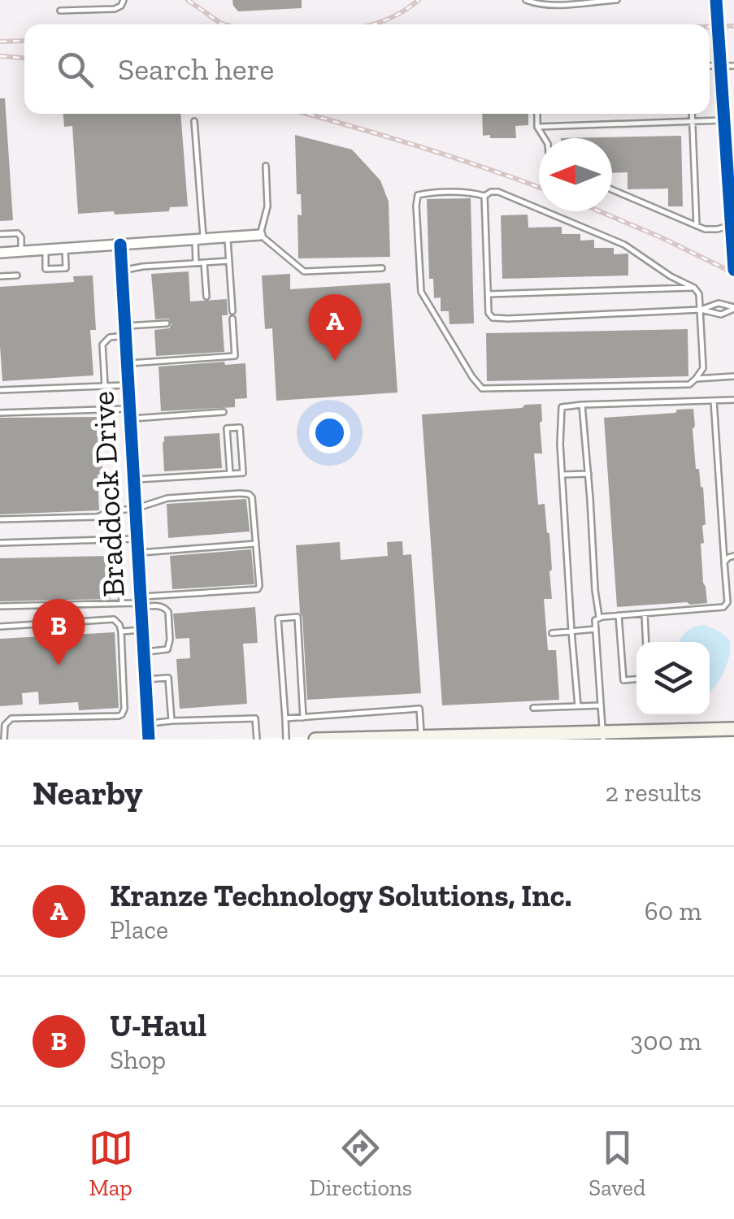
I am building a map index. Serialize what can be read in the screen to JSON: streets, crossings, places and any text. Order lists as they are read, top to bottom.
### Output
{
  "streets": {
    "street": ["Braddock Drive"]
  },
  "north": "left",
  "page": {
    "search": "Search here",
    "pins": ["A", "B"],
    "heading": ["Nearby", "2 results"],
    "list": [
      {
        "mark": "A",
        "name": "Kranze Technology Solutions, Inc.",
        "note": "Place",
        "value": "60 m"
      },
      {
        "mark": "B",
        "name": "U-Haul",
        "note": "Shop",
        "value": "300 m"
      }
    ],
    "nav": ["Map", "Directions", "Saved"]
  }
}
